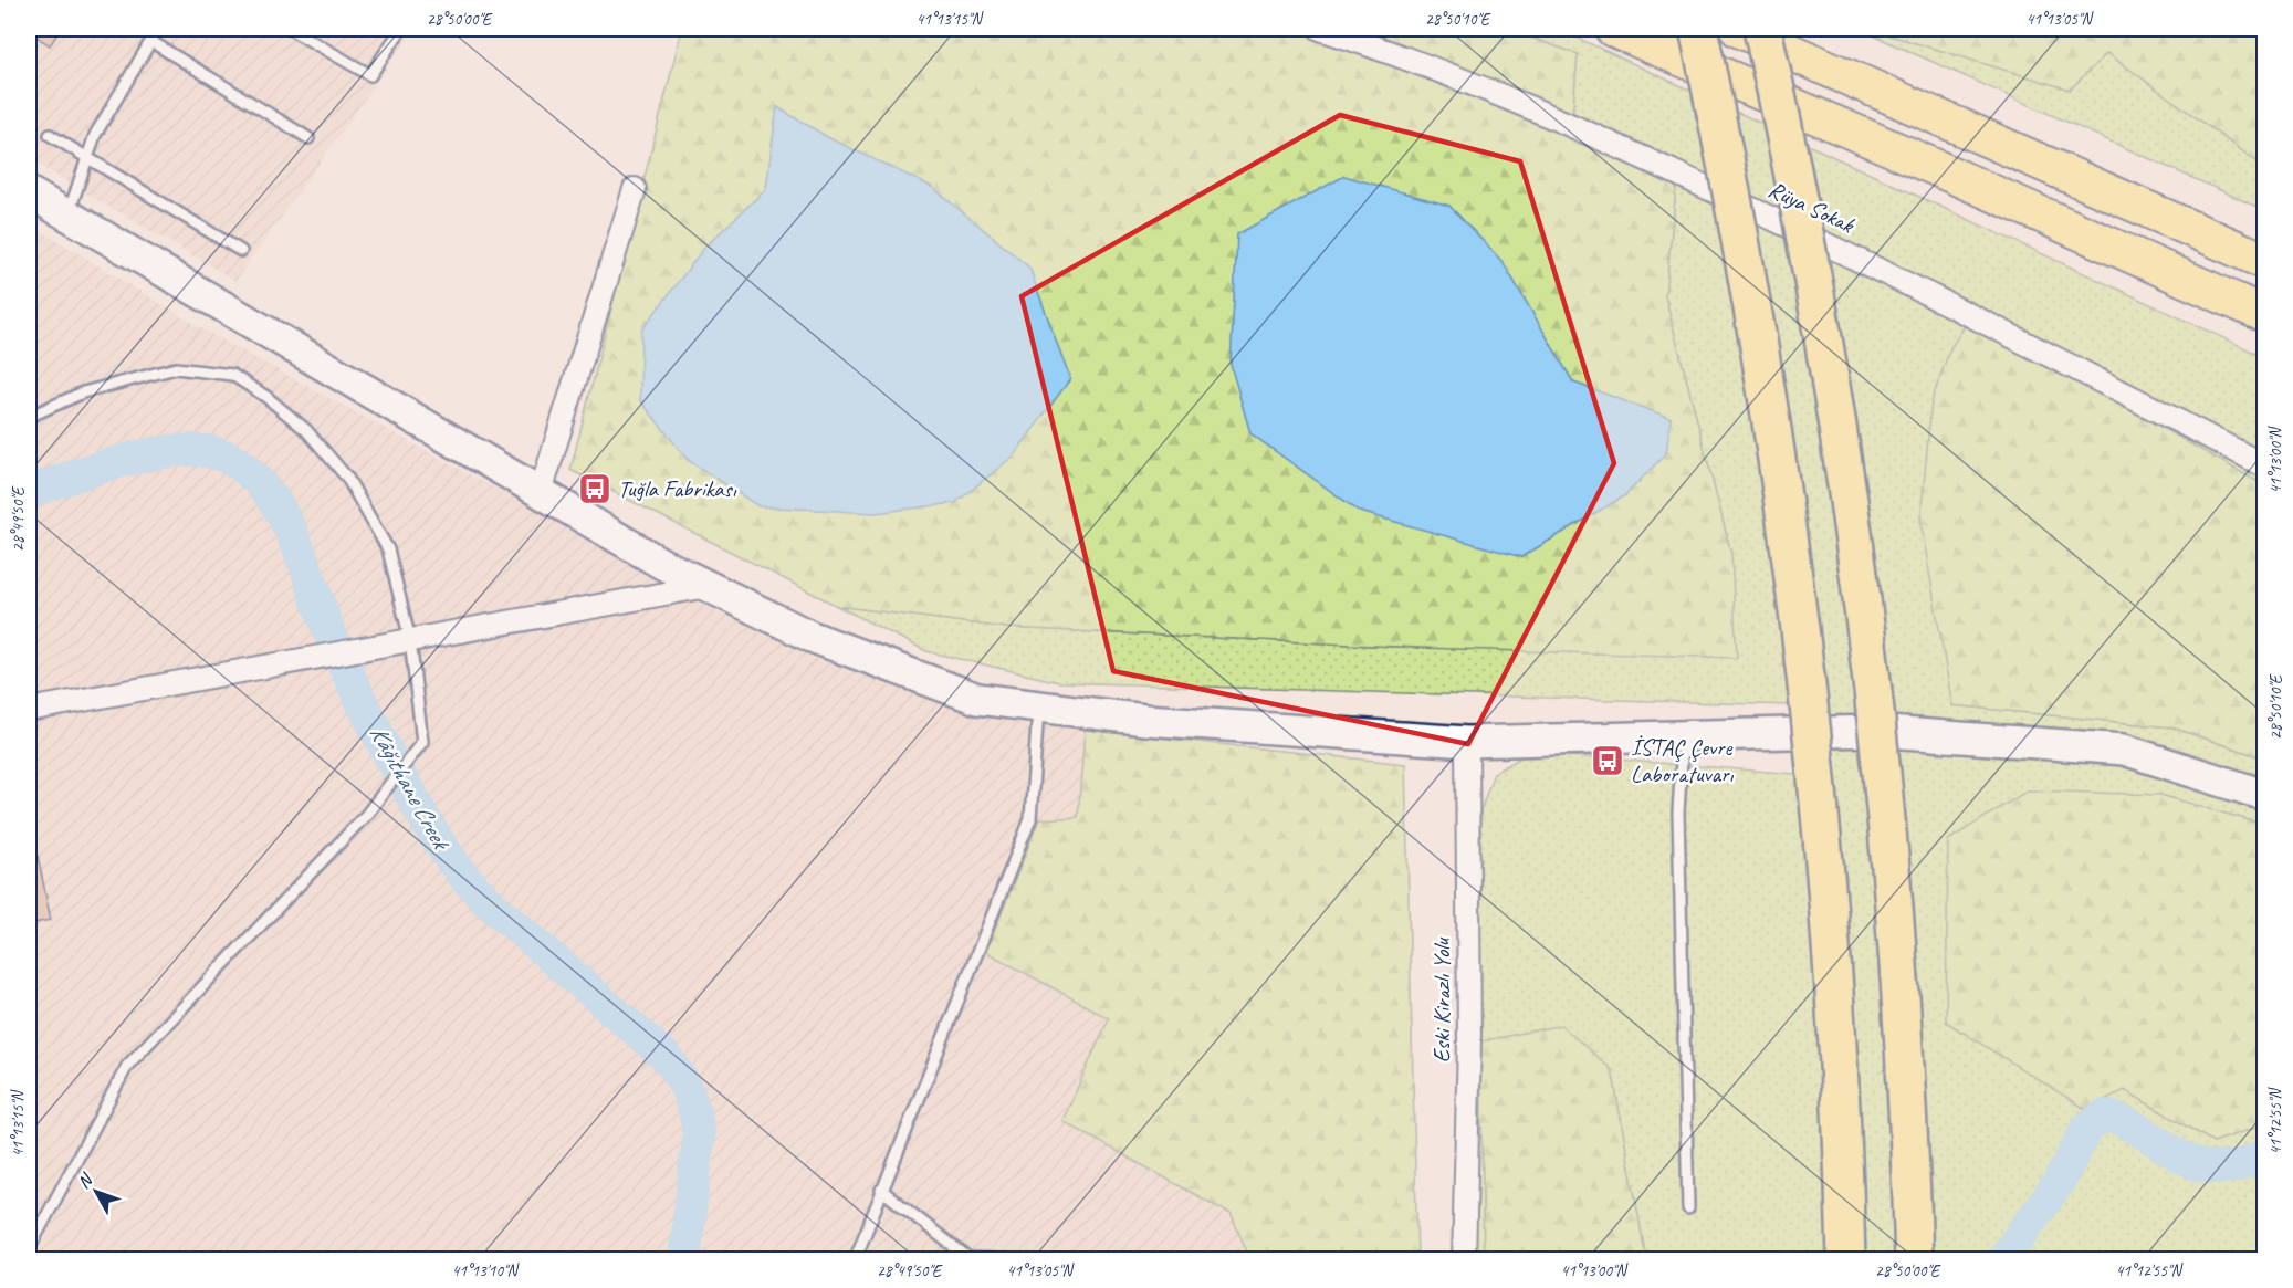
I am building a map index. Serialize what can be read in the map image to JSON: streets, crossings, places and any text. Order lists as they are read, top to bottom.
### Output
{
  "streets": {
    "street": ["Rüya Sokak", "Eski Kirazlı Yolu"]
  },
  "water": ["Kâğıthane Creek"],
  "places": {
    "bus stop": ["Tuğla Fabrikası", "İSTAÇ Çevre Laboratuvarı"]
  },
  "north": "top left",
  "coordinates": [
    "28°50'00\"E",
    "41°13'15\"N",
    "28°50'10\"E",
    "41°13'05\"N",
    "41°13'00\"N",
    "28°49'50\"E",
    "41°12'55\"N",
    "41°13'10\"N"
  ]
}
